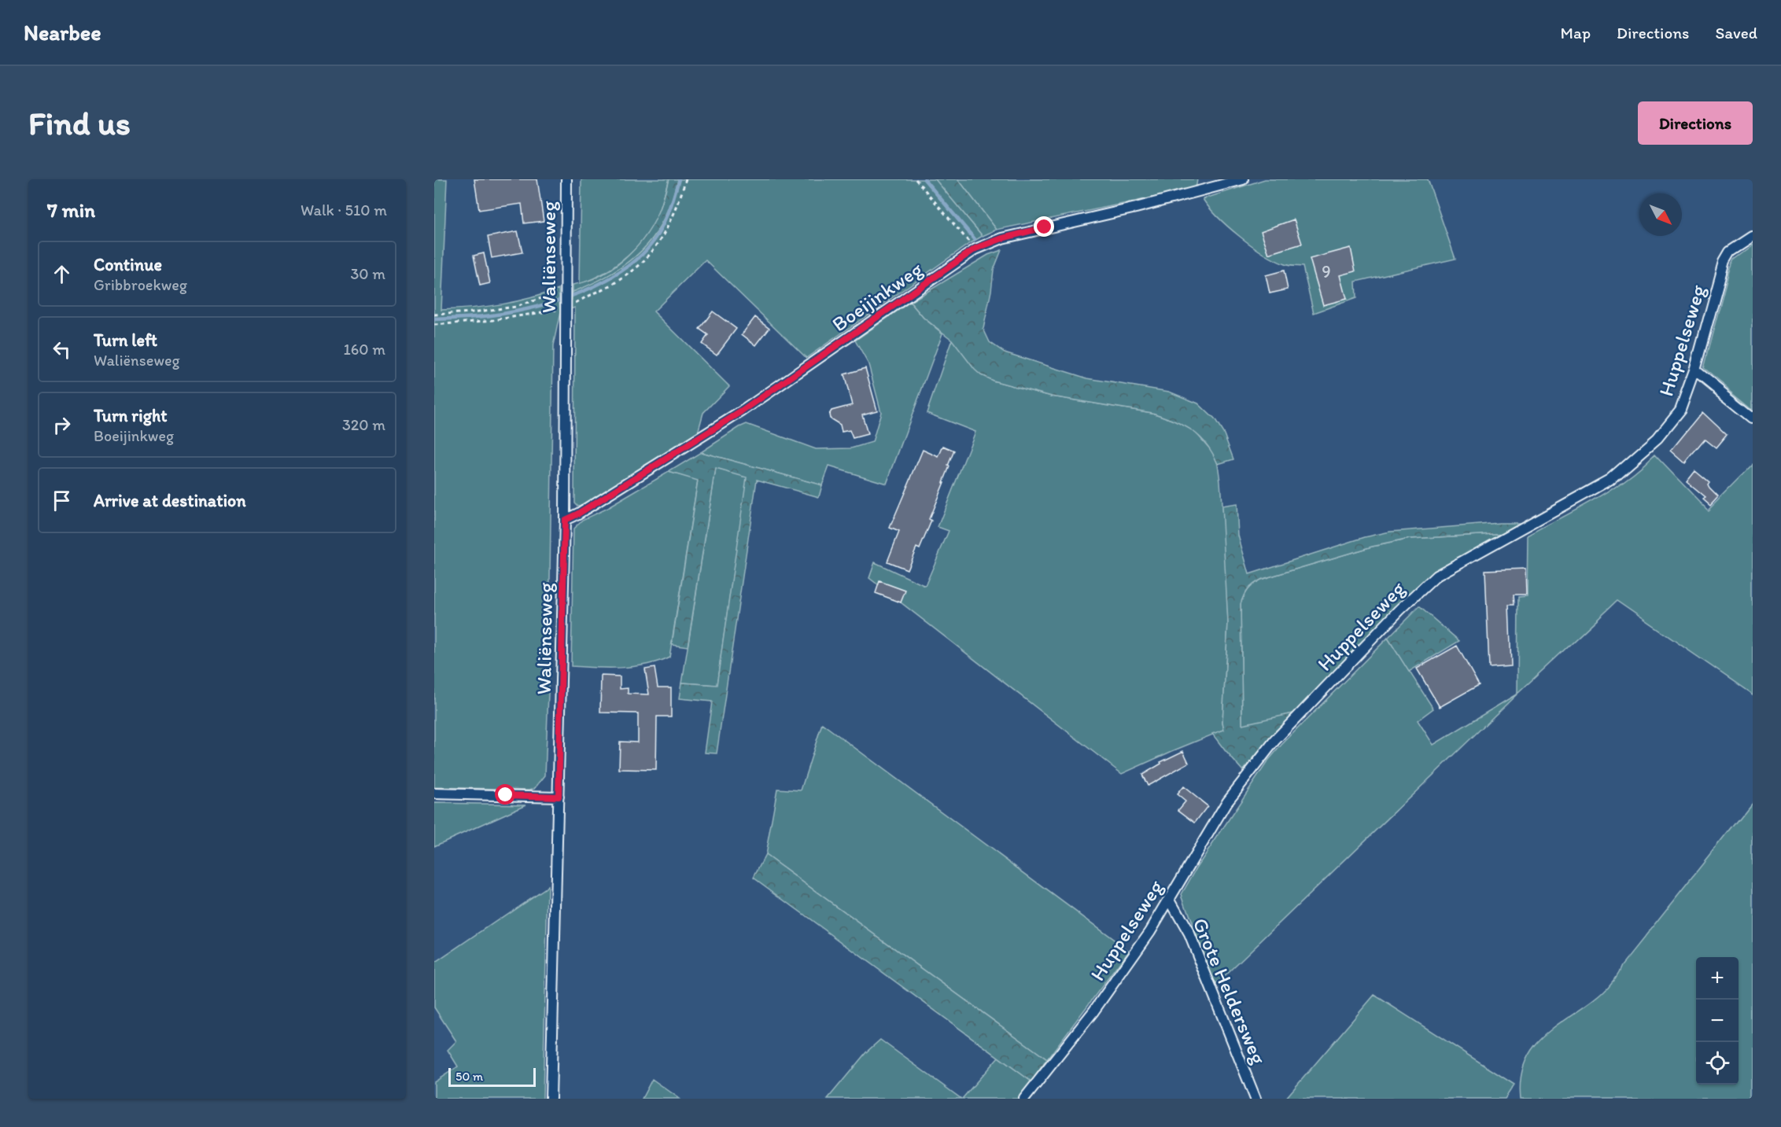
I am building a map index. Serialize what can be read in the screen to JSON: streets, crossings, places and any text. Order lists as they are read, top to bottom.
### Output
{
  "streets": {
    "street": [
      "Waliënseweg",
      "Boeijinkweg",
      "Huppelseweg",
      "Grote Heldersweg"
    ]
  },
  "crossings": [
    ["Waliënseweg", "Boeijinkweg"],
    ["Huppelseweg", "Grote Heldersweg"]
  ],
  "house_numbers": ["9"],
  "scale_bar": "50 m",
  "north": "bottom right",
  "page": {
    "header": "Nearbee",
    "nav": ["Map", "Directions", "Saved"],
    "buttons": "Directions",
    "title": "Find us",
    "heading": ["7 min", "Walk · 510 m"],
    "list": [
      ["Continue", "Gribbroekweg", "30 m"],
      ["Turn left", "Waliënseweg", "160 m"],
      ["Turn right", "Boeijinkweg", "320 m"],
      "Arrive at destination"
    ],
    "map_buttons": ["+", "−"],
    "scale": "50 m"
  }
}
